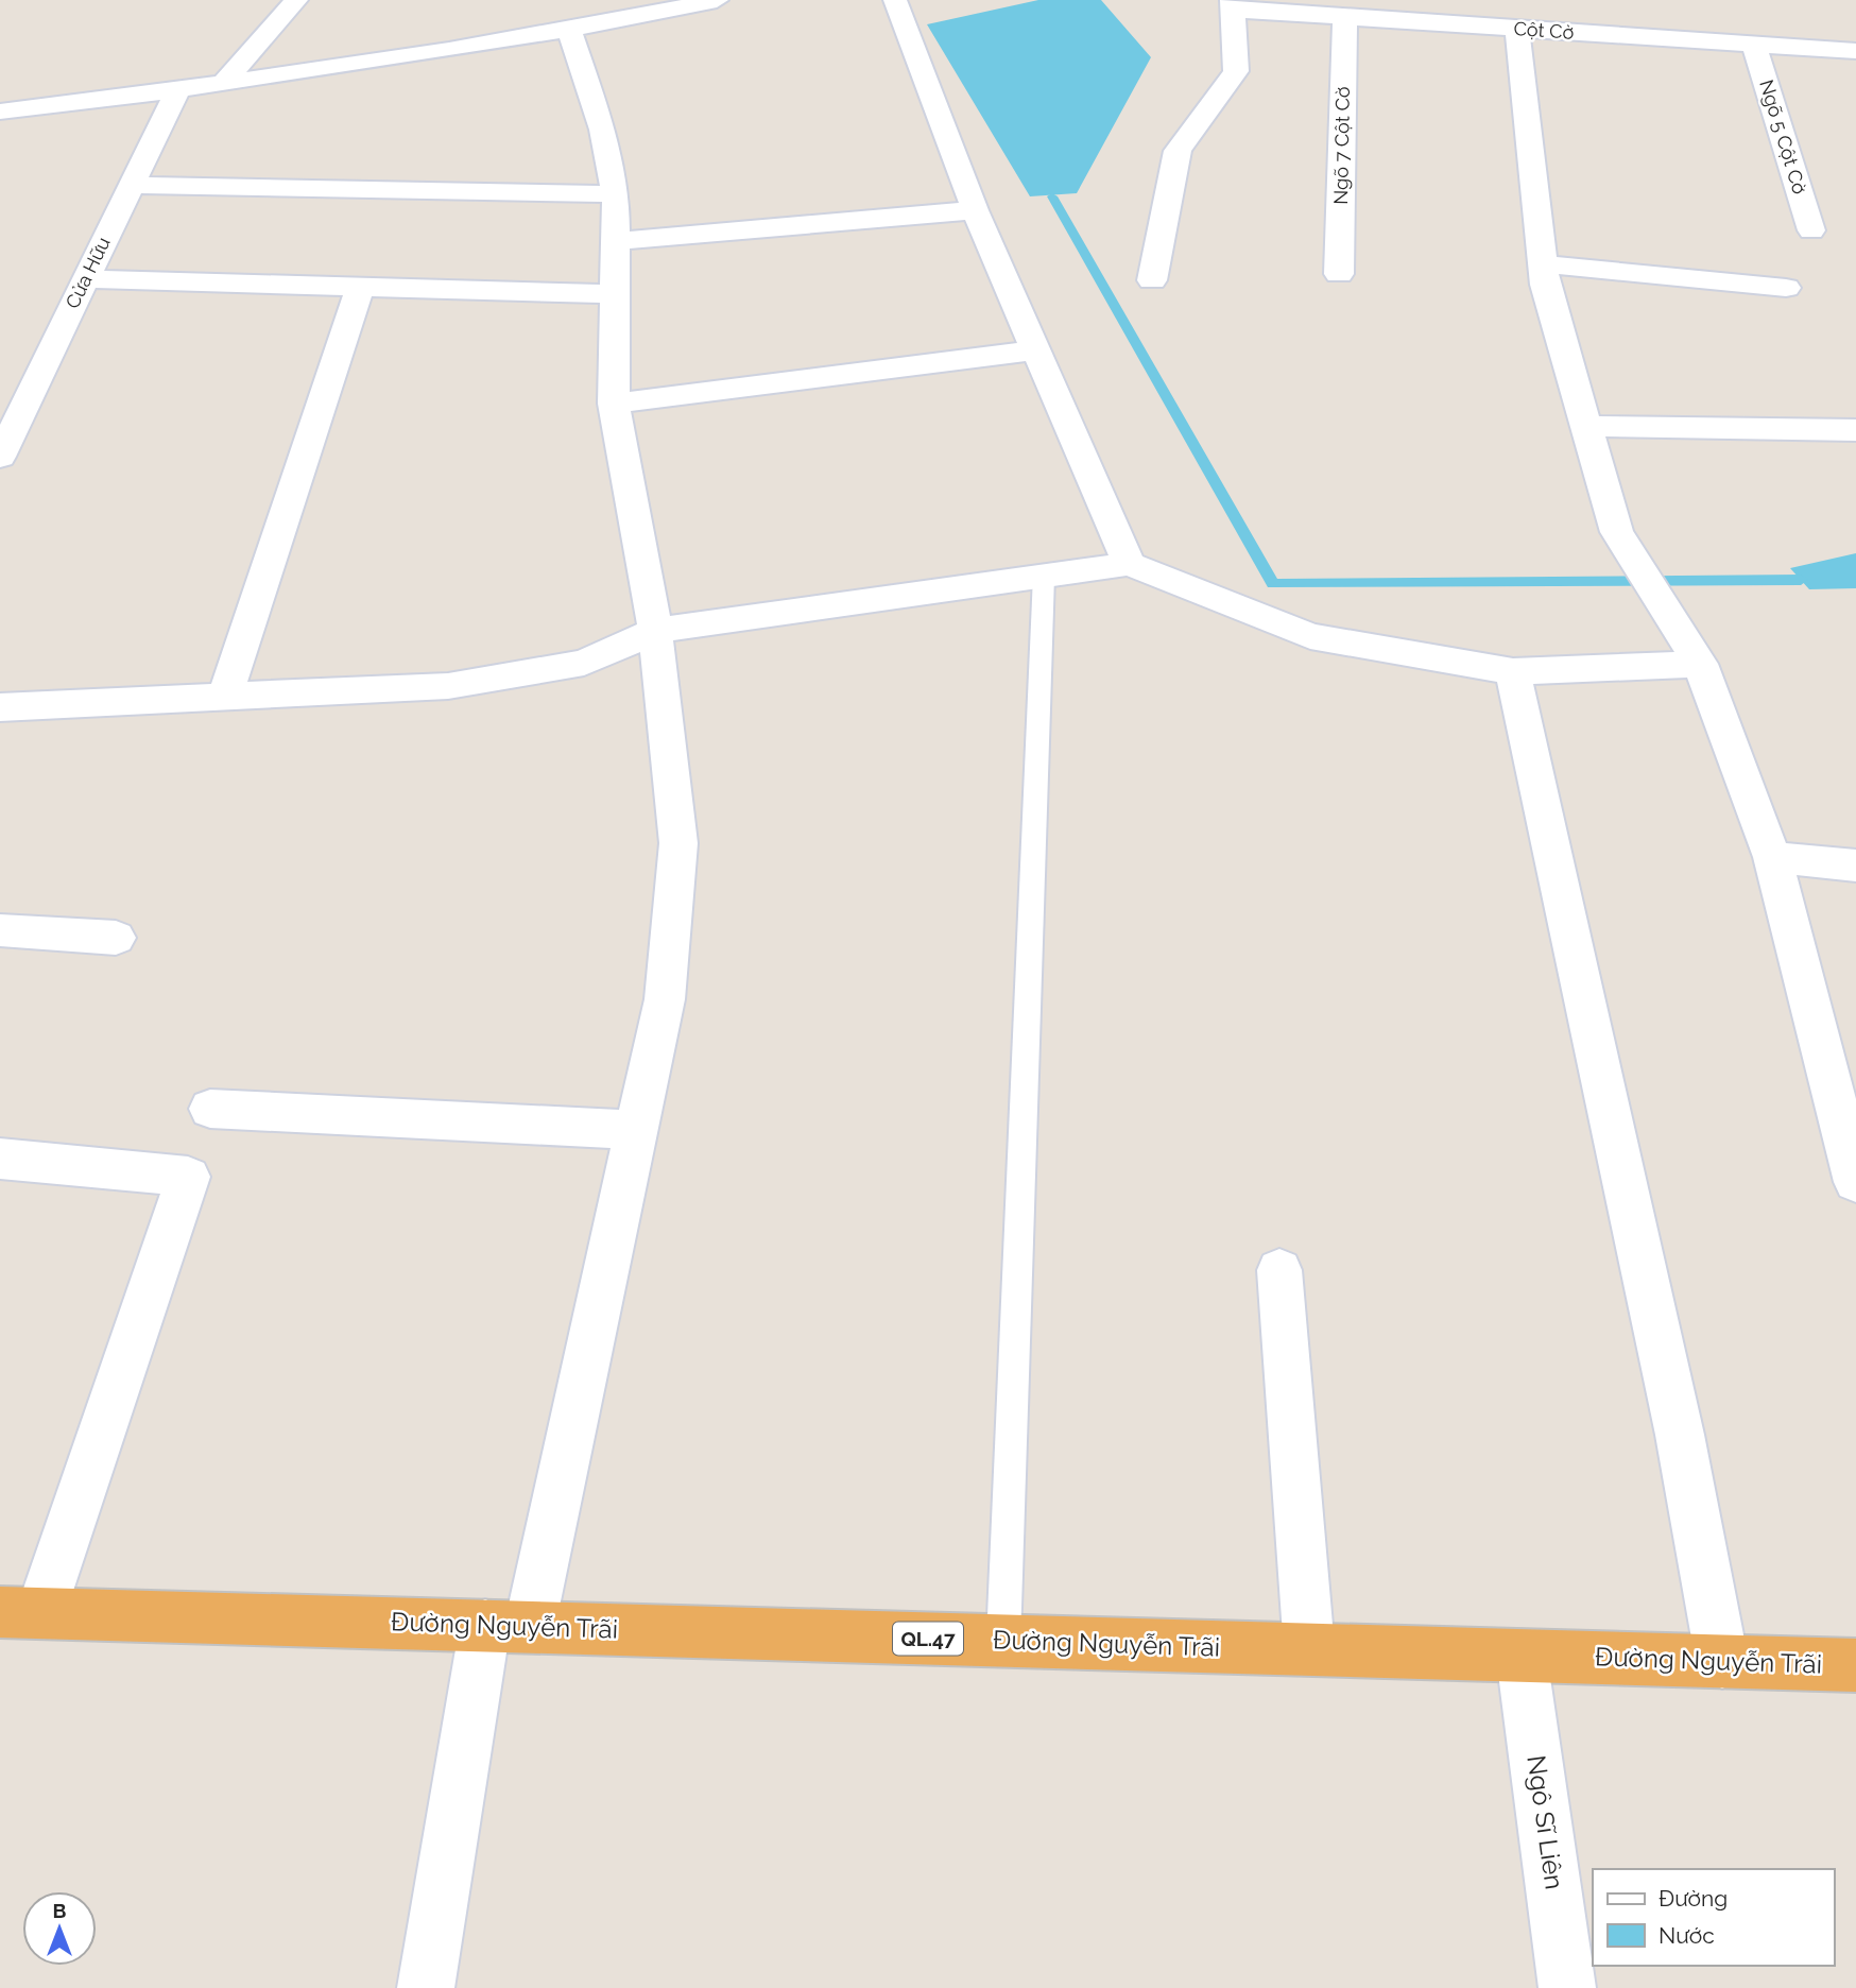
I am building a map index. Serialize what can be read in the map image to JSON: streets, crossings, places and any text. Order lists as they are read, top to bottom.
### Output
{
  "streets": {
    "highway": ["Đường Nguyễn Trãi", "QL.47"],
    "street": [
      "Cột Cờ",
      "Ngõ 5 Cột Cờ",
      "Ngõ 7 Cột Cờ",
      "Cửa Hữu",
      "Ngô Sĩ Liên"
    ]
  },
  "crossings": [
    ["Cột Cờ", "Ngõ 5 Cột Cờ"],
    ["Cột Cờ", "Ngõ 7 Cột Cờ"],
    ["Đường Nguyễn Trãi", "Ngô Sĩ Liên"]
  ],
  "legend": ["Đường", "Nước"],
  "north": "top"
}
